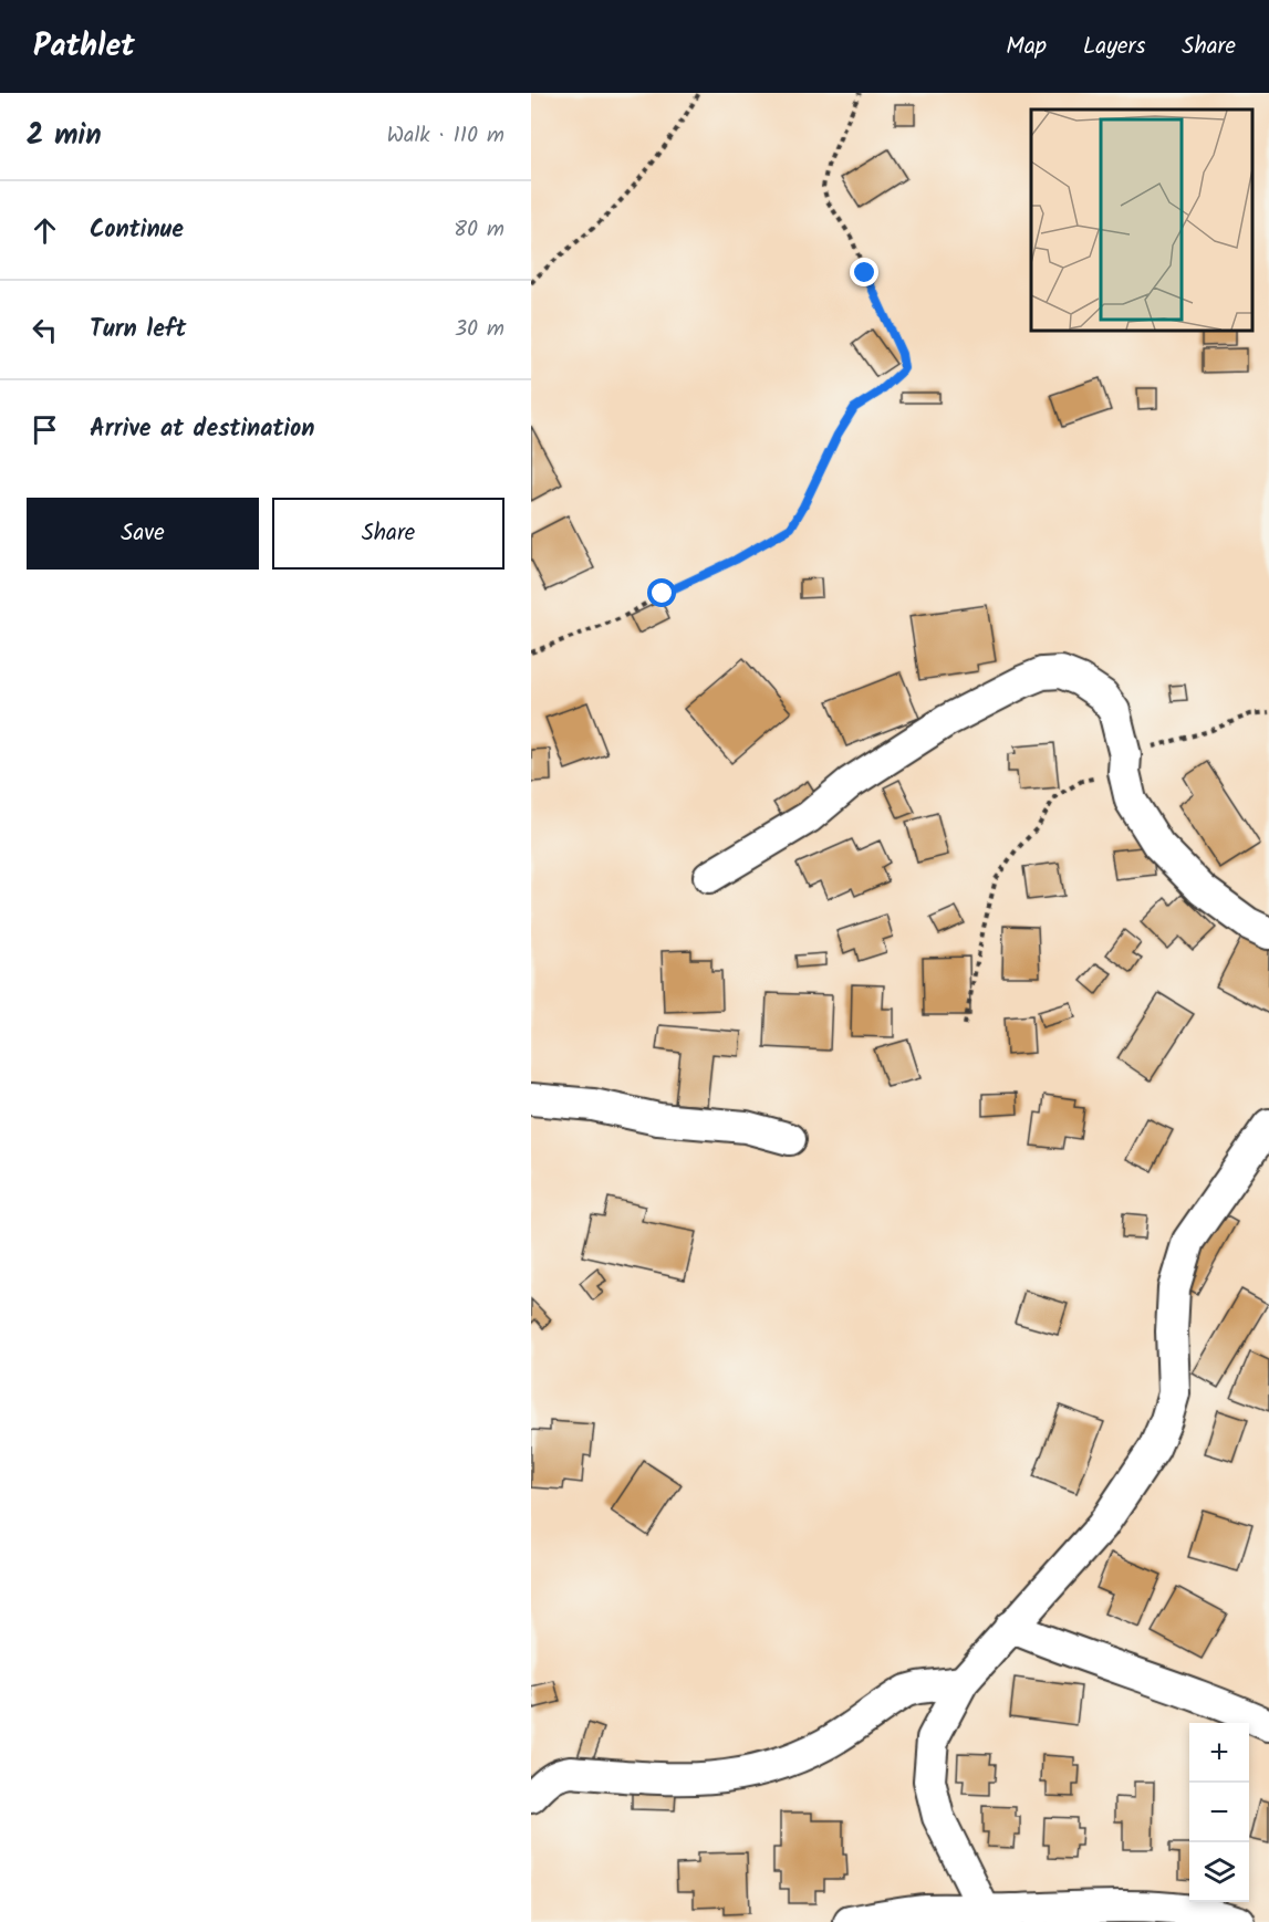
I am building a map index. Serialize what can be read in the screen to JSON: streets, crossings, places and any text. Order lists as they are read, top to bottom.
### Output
{
  "page": {
    "header": "Pathlet",
    "nav": ["Map", "Layers", "Share"],
    "heading": ["2 min", "Walk · 110 m"],
    "list": [
      ["Continue", "80 m"],
      ["Turn left", "30 m"],
      "Arrive at destination"
    ],
    "buttons": ["Save", "Share"],
    "map_buttons": ["+", "−"]
  }
}
